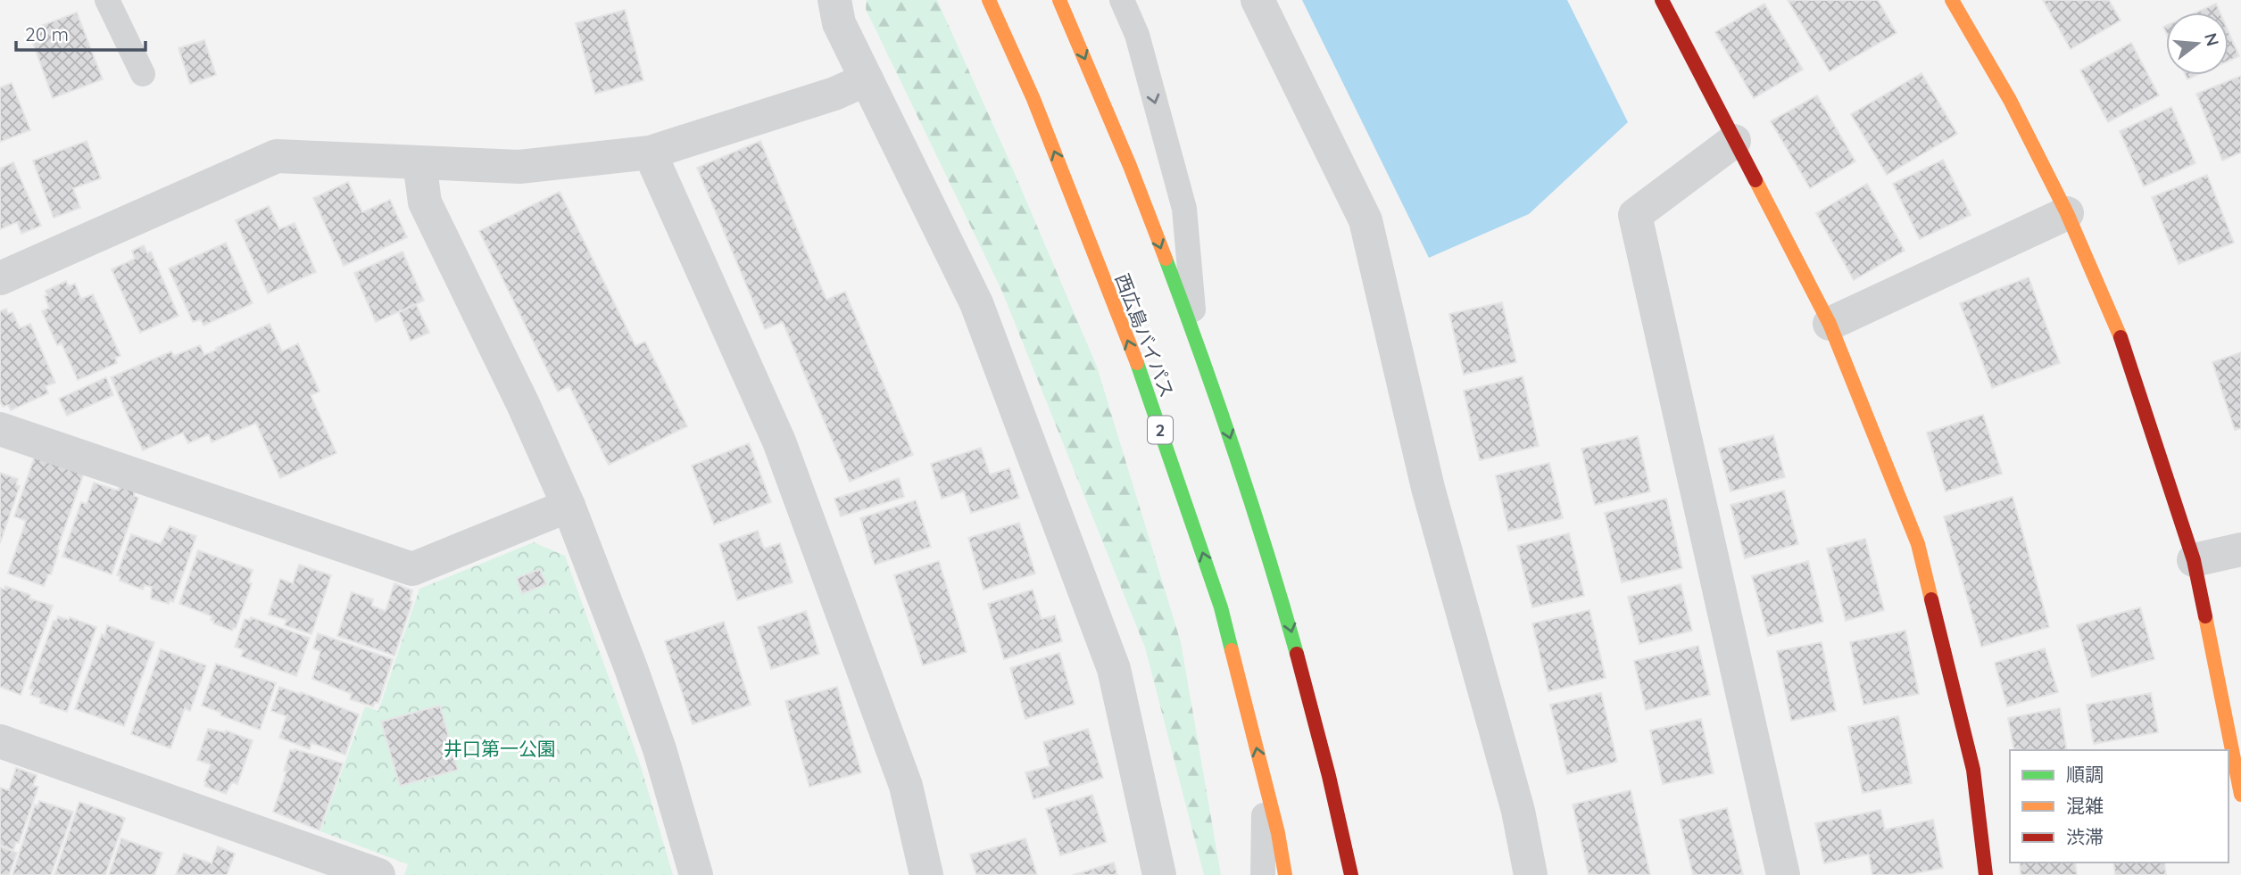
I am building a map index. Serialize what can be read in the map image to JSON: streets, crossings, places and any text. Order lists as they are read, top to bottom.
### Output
{
  "streets": {
    "main road": ["西広島バイパス", "2"]
  },
  "parks": ["井口第一公園"],
  "legend": ["順調", "混雑", "渋滞"],
  "scale_bar": "20 m",
  "north": "right"
}
